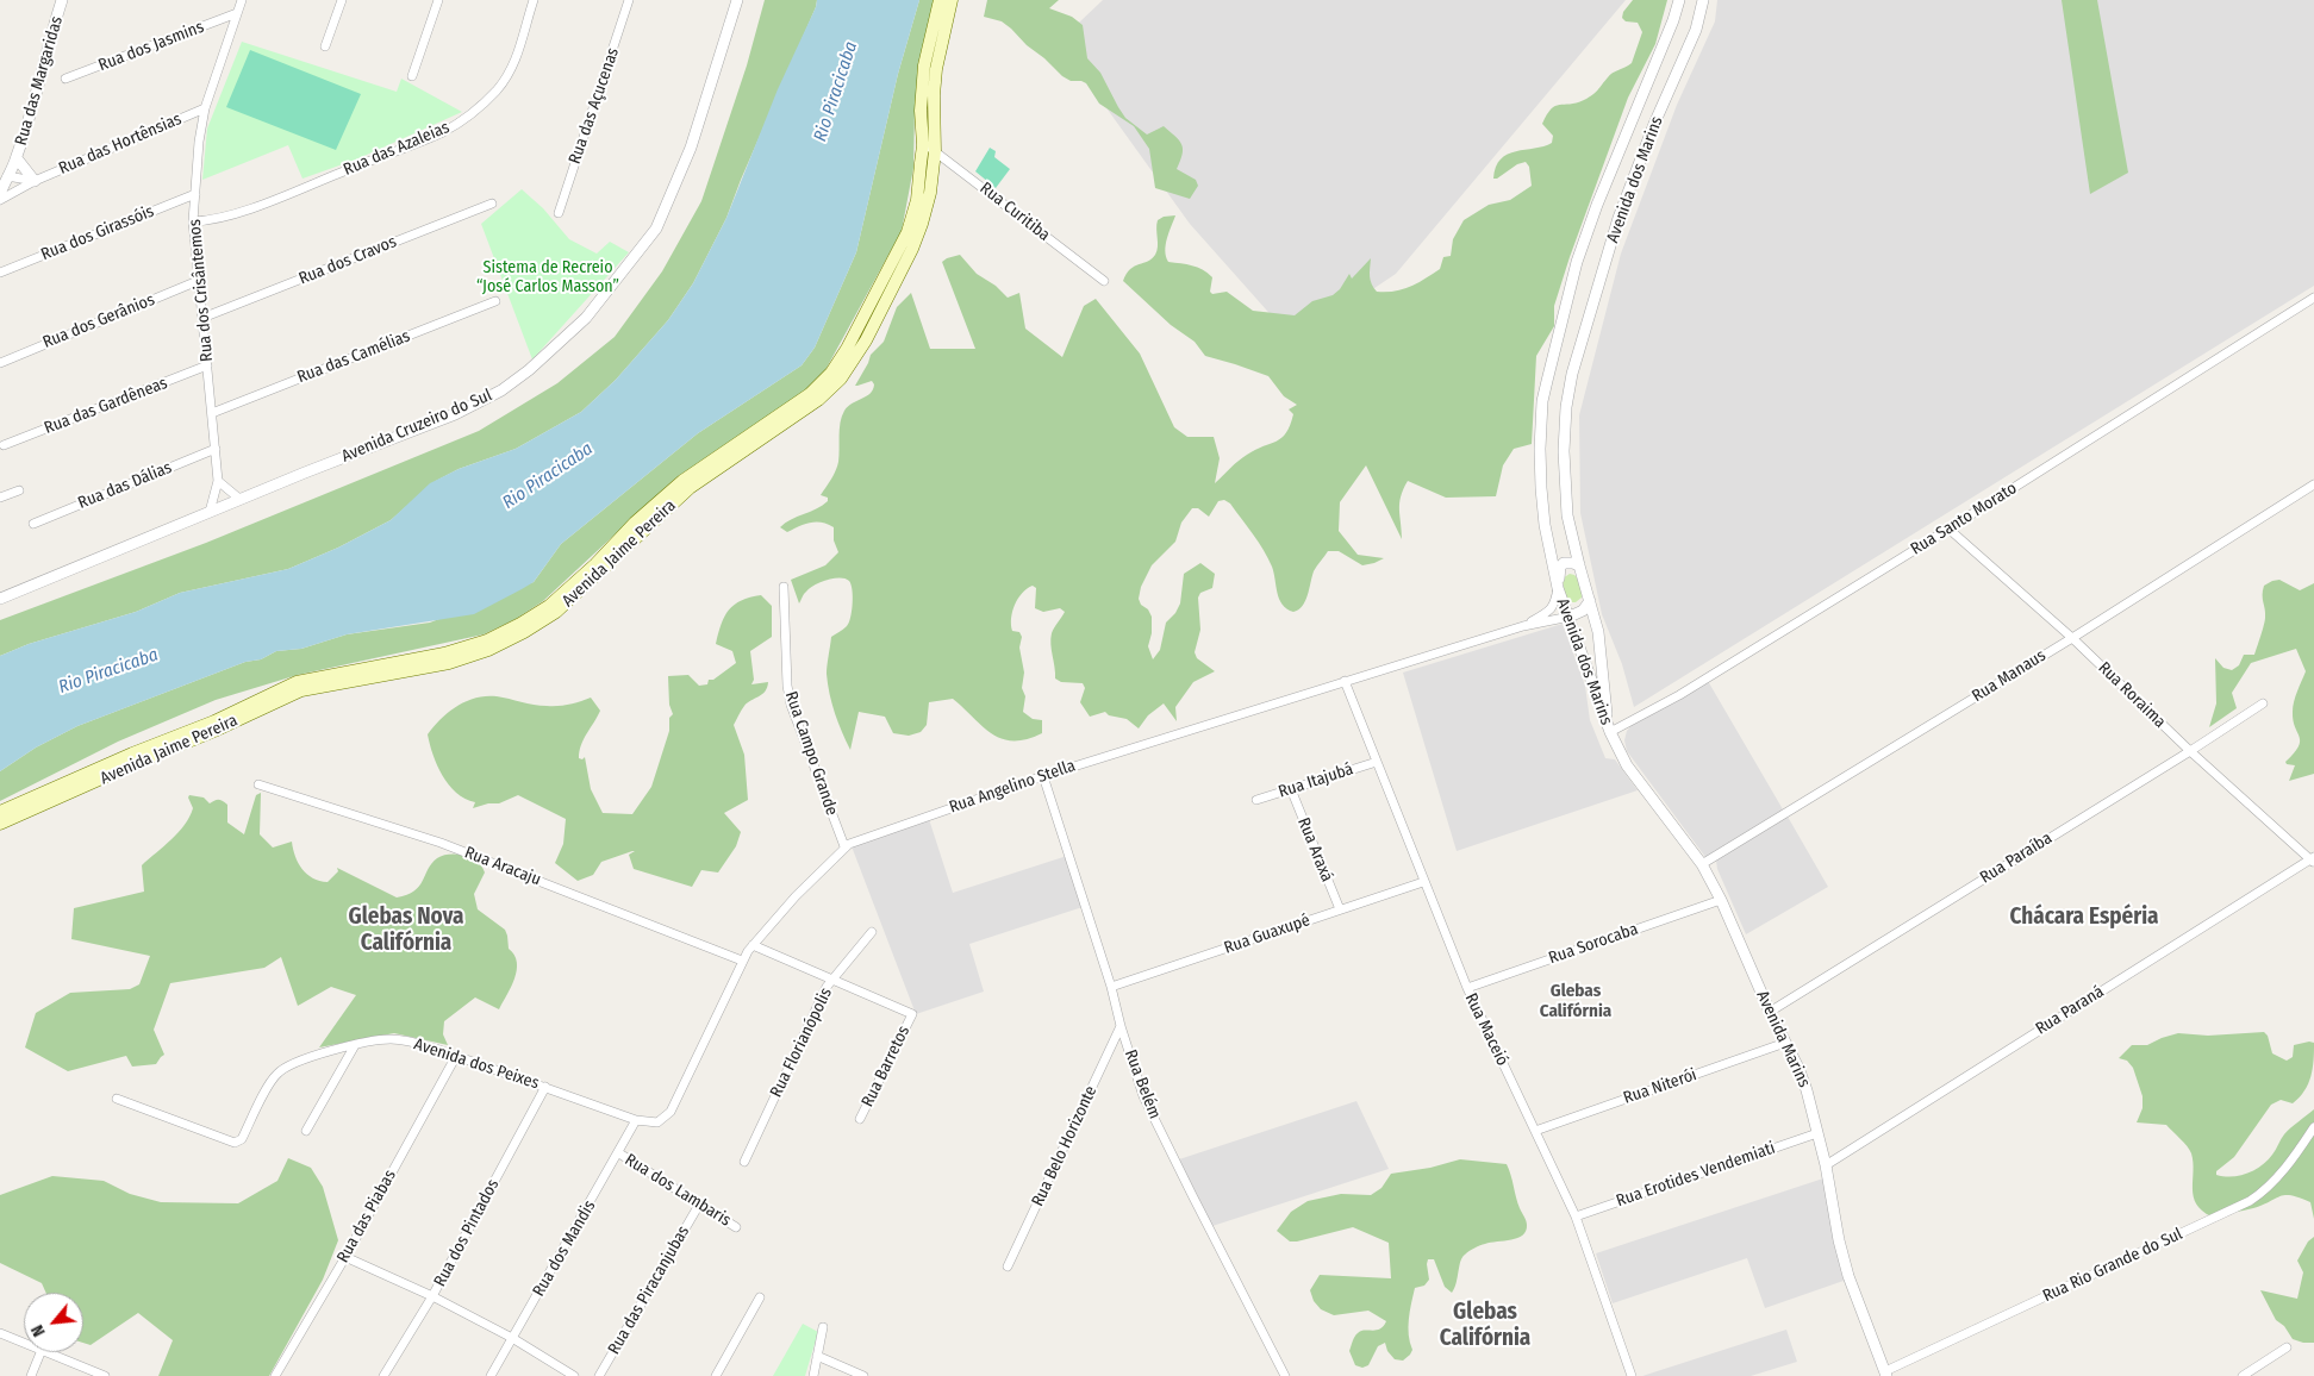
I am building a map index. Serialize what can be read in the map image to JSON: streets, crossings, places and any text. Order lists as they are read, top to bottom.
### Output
{
  "streets": {
    "main road": ["Avenida Jaime Pereira"],
    "street": [
      "Rua dos Jasmins",
      "Rua das Margaridas",
      "Rua das Açucenas",
      "Rua das Hortênsias",
      "Rua das Azaleias",
      "Avenida dos Marins",
      "Rua Curitiba",
      "Rua dos Girassóis",
      "Rua dos Cravos",
      "Rua dos Crisântemos",
      "Rua dos Gerânios",
      "Rua das Camélias",
      "Rua das Gardêneas",
      "Avenida Cruzeiro do Sul",
      "Rua das Dálias",
      "Rua Santo Morato",
      "Rua Manaus",
      "Rua Roraima",
      "Rua Campo Grande",
      "Rua Itajubá",
      "Rua Angelino Stella",
      "Rua Araxá",
      "Rua Paraíba",
      "Rua Aracaju",
      "Rua Guaxupé",
      "Rua Sorocaba",
      "Rua Paraná",
      "Rua Maceió",
      "Avenida Marins",
      "Rua Florianópolis",
      "Avenida dos Peixes",
      "Rua Barretos",
      "Rua Belém",
      "Rua Niterói",
      "Rua Belo Horizonte",
      "Rua Erotides Vendemiati",
      "Rua dos Lambaris",
      "Rua das Piabas",
      "Rua dos Pintados",
      "Rua dos Mandis",
      "Rua Rio Grande do Sul",
      "Rua das Piracanjubas"
    ]
  },
  "crossings": [
    ["Rua dos Jasmins", "Rua dos Crisântemos"],
    ["Rua das Hortênsias", "Rua dos Crisântemos"],
    ["Rua das Azaleias", "Rua dos Crisântemos"],
    ["Avenida dos Marins", "Rua Santo Morato"],
    ["Avenida dos Marins", "Avenida Marins"],
    ["Rua Curitiba", "Avenida Jaime Pereira"],
    ["Rua dos Girassóis", "Rua dos Crisântemos"],
    ["Rua dos Cravos", "Rua dos Crisântemos"],
    ["Rua dos Crisântemos", "Rua dos Gerânios"],
    ["Rua dos Crisântemos", "Rua das Camélias"],
    ["Rua dos Crisântemos", "Rua das Gardêneas"],
    ["Rua dos Crisântemos", "Avenida Cruzeiro do Sul"],
    ["Rua dos Crisântemos", "Rua das Dálias"],
    ["Rua Santo Morato", "Rua Roraima"],
    ["Rua Santo Morato", "Avenida Marins"],
    ["Rua Manaus", "Rua Roraima"],
    ["Rua Manaus", "Avenida Marins"],
    ["Rua Roraima", "Rua Paraíba"],
    ["Rua Roraima", "Rua Paraná"],
    ["Rua Campo Grande", "Rua Angelino Stella"],
    ["Rua Itajubá", "Rua Araxá"],
    ["Rua Itajubá", "Rua Maceió"],
    ["Rua Angelino Stella", "Rua Aracaju"],
    ["Rua Angelino Stella", "Rua Maceió"],
    ["Rua Angelino Stella", "Avenida dos Peixes"],
    ["Rua Angelino Stella", "Rua Belém"],
    ["Rua Angelino Stella", "Rua dos Mandis"],
    ["Rua Araxá", "Rua Guaxupé"],
    ["Rua Paraíba", "Avenida Marins"],
    ["Rua Guaxupé", "Rua Maceió"],
    ["Rua Guaxupé", "Rua Belém"],
    ["Rua Sorocaba", "Rua Maceió"],
    ["Rua Sorocaba", "Avenida Marins"],
    ["Rua Paraná", "Avenida Marins"],
    ["Rua Maceió", "Rua Niterói"],
    ["Rua Maceió", "Rua Erotides Vendemiati"],
    ["Avenida Marins", "Rua Niterói"],
    ["Avenida Marins", "Rua Erotides Vendemiati"],
    ["Avenida Marins", "Rua Rio Grande do Sul"],
    ["Rua Florianópolis", "Rua Barretos"],
    ["Avenida dos Peixes", "Rua das Piabas"],
    ["Avenida dos Peixes", "Rua dos Pintados"],
    ["Avenida dos Peixes", "Rua dos Mandis"],
    ["Rua Belém", "Rua Belo Horizonte"],
    ["Rua dos Lambaris", "Rua dos Mandis"],
    ["Rua dos Lambaris", "Rua das Piracanjubas"]
  ],
  "districts": [
    "Glebas Nova Califórnia",
    "Chácara Espéria",
    "Glebas Califórnia",
    "Glebas Califórnia"
  ],
  "water": ["Rio Piracicaba"],
  "parks": ["Sistema de Recreio “José Carlos Masson”"],
  "north": "bottom left"
}
